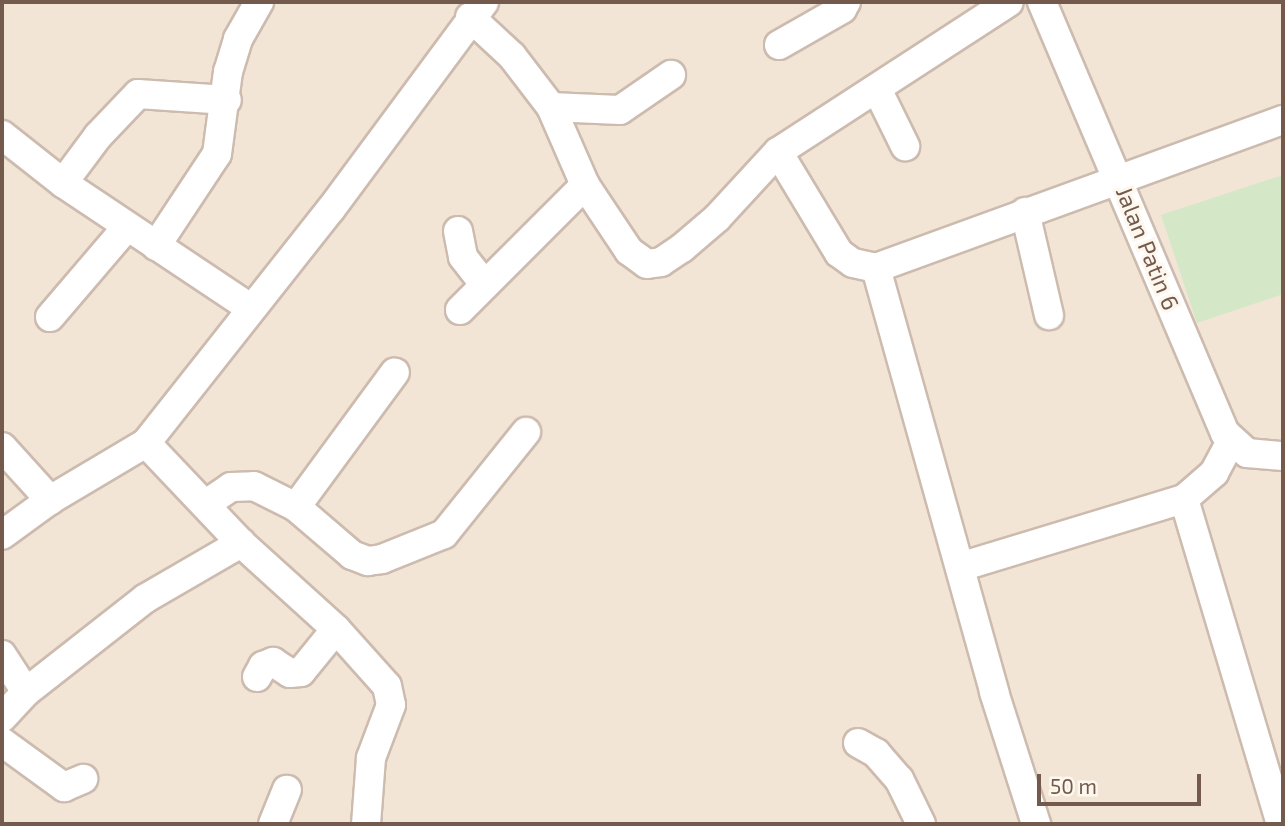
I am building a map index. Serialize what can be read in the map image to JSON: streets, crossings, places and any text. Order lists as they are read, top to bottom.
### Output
{
  "streets": {
    "street": ["Jalan Patin 6"]
  },
  "scale_bar": "50 m"
}
